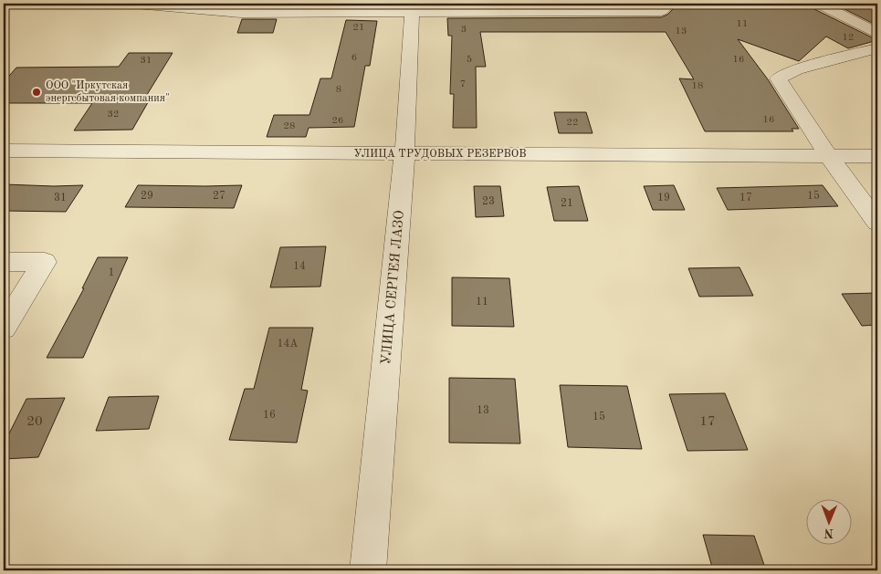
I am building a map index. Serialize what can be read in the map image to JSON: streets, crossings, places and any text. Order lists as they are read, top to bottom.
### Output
{
  "streets": {
    "street": ["УЛИЦА ТРУДОВЫХ РЕЗЕРВОВ", "УЛИЦА СЕРГЕЯ ЛАЗО"]
  },
  "crossings": [
    ["УЛИЦА ТРУДОВЫХ РЕЗЕРВОВ", "УЛИЦА СЕРГЕЯ ЛАЗО"]
  ],
  "places": ["ООО \"Иркутская энергсбытовая компания\""],
  "house_numbers": [
    "11",
    "21",
    "3",
    "13",
    "12",
    "6",
    "5",
    "16",
    "31",
    "7",
    "18",
    "8",
    "32",
    "16",
    "26",
    "22",
    "28",
    "29",
    "27",
    "15",
    "31",
    "19",
    "17",
    "23",
    "21",
    "14",
    "1",
    "11",
    "14А",
    "13",
    "16",
    "15",
    "20",
    "17"
  ],
  "north": "bottom"
}
